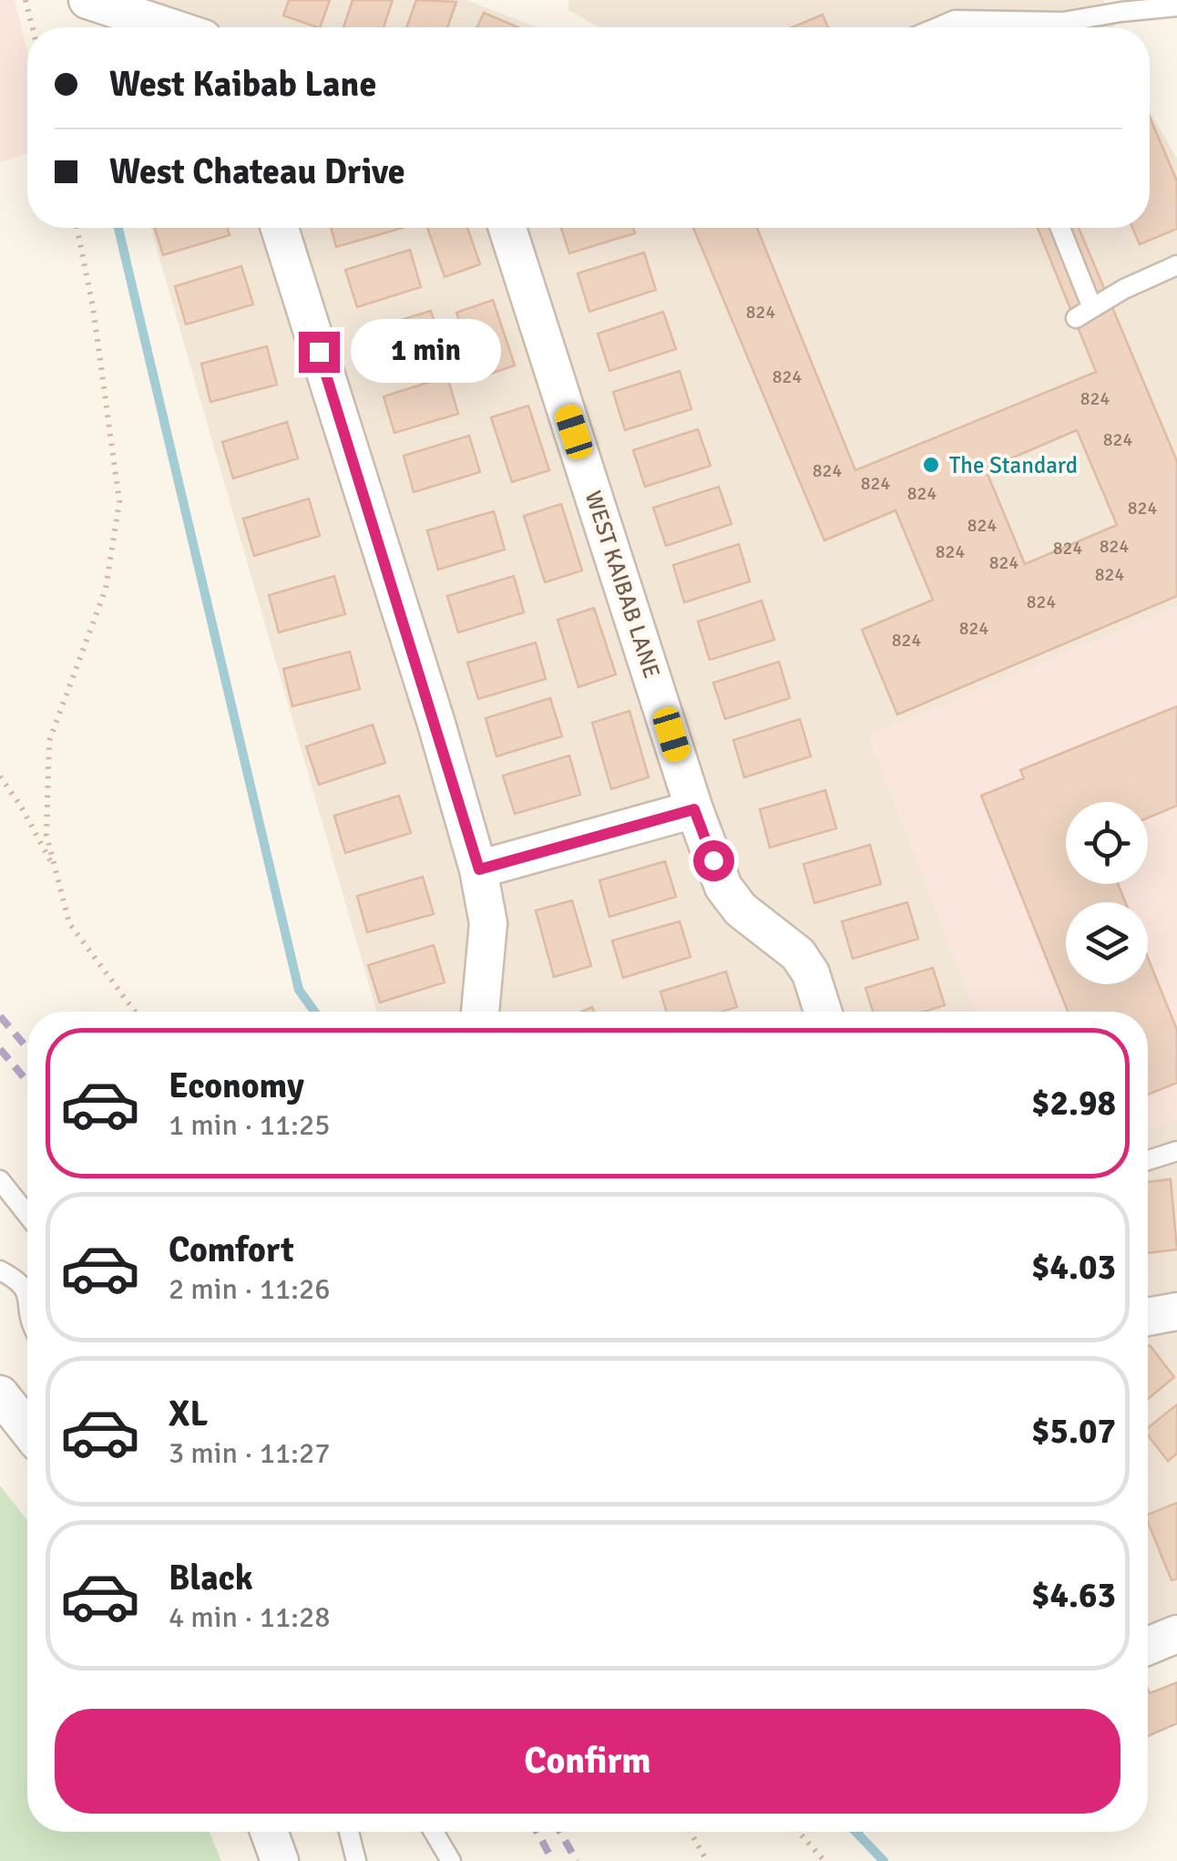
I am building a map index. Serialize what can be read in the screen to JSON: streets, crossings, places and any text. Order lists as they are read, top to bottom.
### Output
{
  "streets": {
    "street": ["WEST KAIBAB LANE"]
  },
  "places": ["The Standard"],
  "house_numbers": [
    "824",
    "824",
    "824",
    "824",
    "824",
    "824",
    "824",
    "824",
    "824",
    "824",
    "824",
    "824",
    "824",
    "824",
    "824",
    "824",
    "824"
  ],
  "page": {
    "banner": ["West Kaibab Lane", "West Chateau Drive"],
    "bubble": "1 min",
    "list": [
      {
        "name": "Economy",
        "note": "1 min · 11:25",
        "value": "$2.98"
      },
      {
        "name": "Comfort",
        "note": "2 min · 11:26",
        "value": "$4.03"
      },
      {
        "name": "XL",
        "note": "3 min · 11:27",
        "value": "$5.07"
      },
      {
        "name": "Black",
        "note": "4 min · 11:28",
        "value": "$4.63"
      }
    ],
    "buttons": "Confirm"
  }
}
